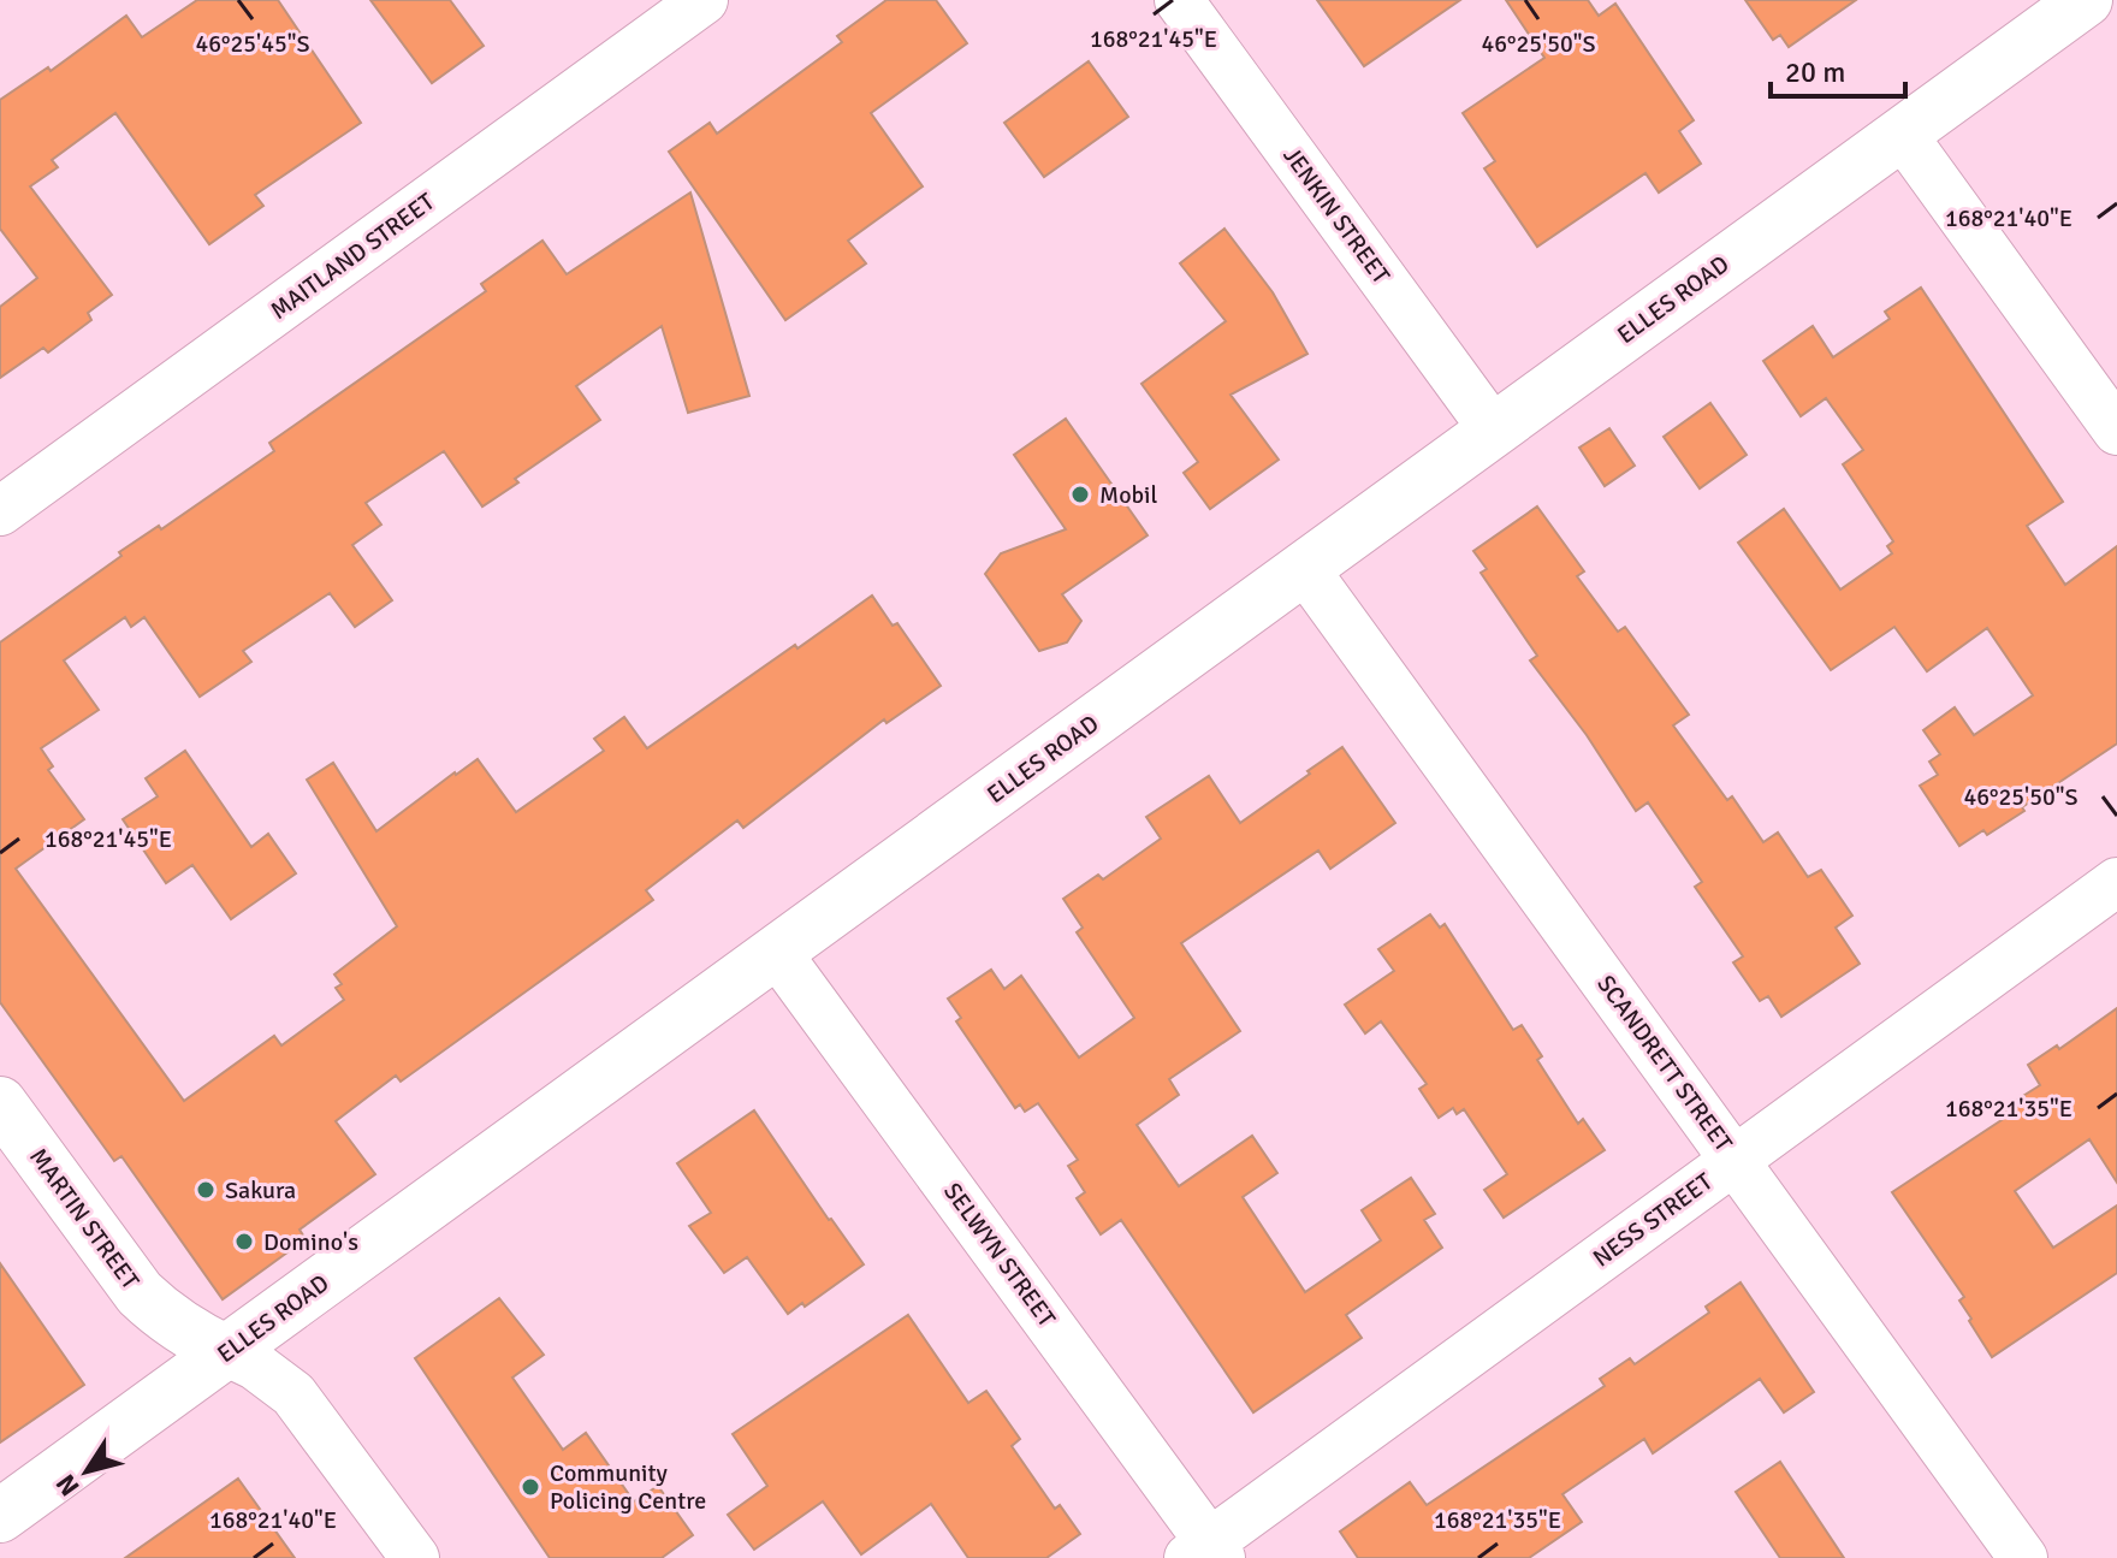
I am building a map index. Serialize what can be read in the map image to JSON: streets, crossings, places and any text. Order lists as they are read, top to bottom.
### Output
{
  "streets": {
    "main road": ["ELLES ROAD", "MARTIN STREET"],
    "street": [
      "JENKIN STREET",
      "MAITLAND STREET",
      "SCANDRETT STREET",
      "NESS STREET",
      "SELWYN STREET"
    ]
  },
  "crossings": [
    ["JENKIN STREET", "ELLES ROAD"],
    ["ELLES ROAD", "SCANDRETT STREET"],
    ["ELLES ROAD", "MARTIN STREET"],
    ["ELLES ROAD", "SELWYN STREET"],
    ["SCANDRETT STREET", "NESS STREET"],
    ["NESS STREET", "SELWYN STREET"]
  ],
  "places": [
    "Mobil",
    "Sakura",
    "Domino's",
    "Community Policing Centre"
  ],
  "scale_bar": "20 m",
  "north": "bottom left",
  "coordinates": [
    "168°21'45\"E",
    "46°25'45\"S",
    "46°25'50\"S",
    "168°21'40\"E",
    "168°21'35\"E"
  ]
}
